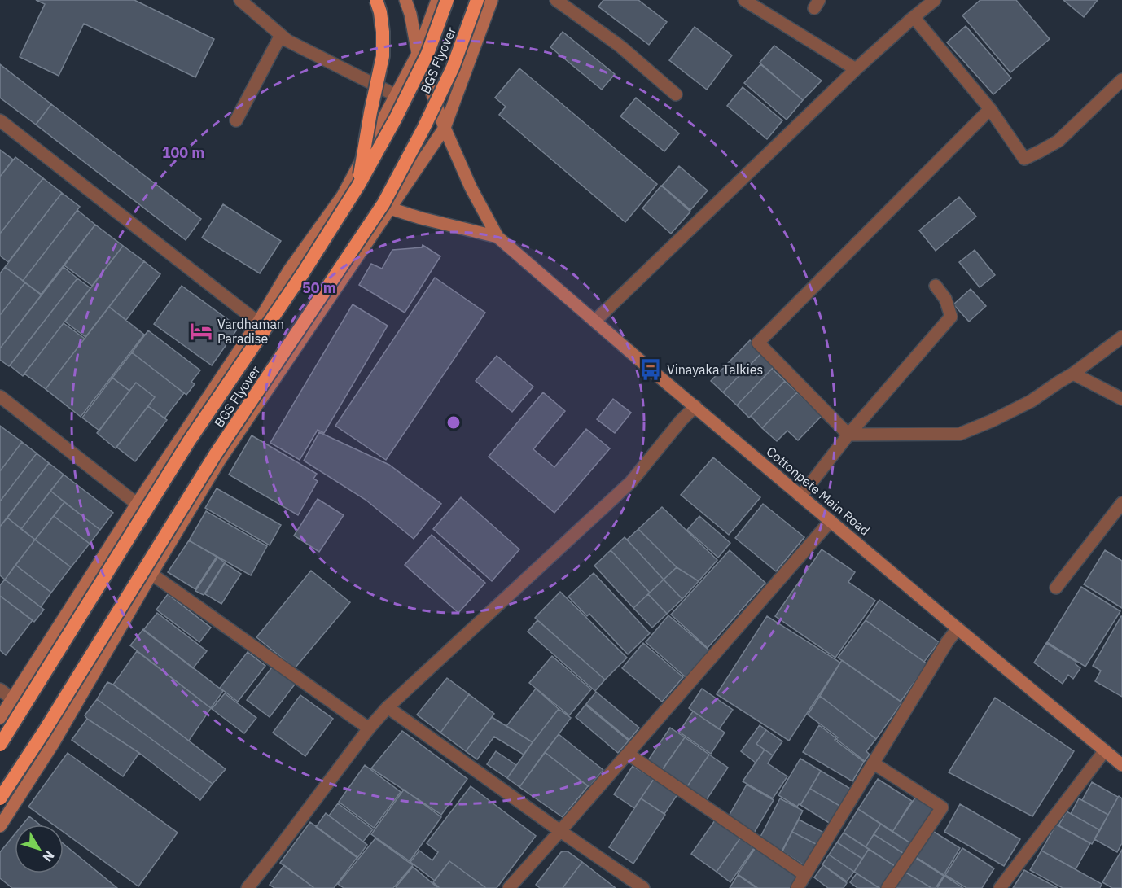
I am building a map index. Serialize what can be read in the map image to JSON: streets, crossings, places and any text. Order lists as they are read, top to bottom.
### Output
{
  "streets": {
    "highway": ["BGS Flyover"],
    "main road": ["Cottonpete Main Road"]
  },
  "places": {
    "hotel": ["Vardhaman Paradise"],
    "bus stop": ["Vinayaka Talkies"]
  },
  "north": "bottom right",
  "rings": ["100 m", "50 m"]
}
